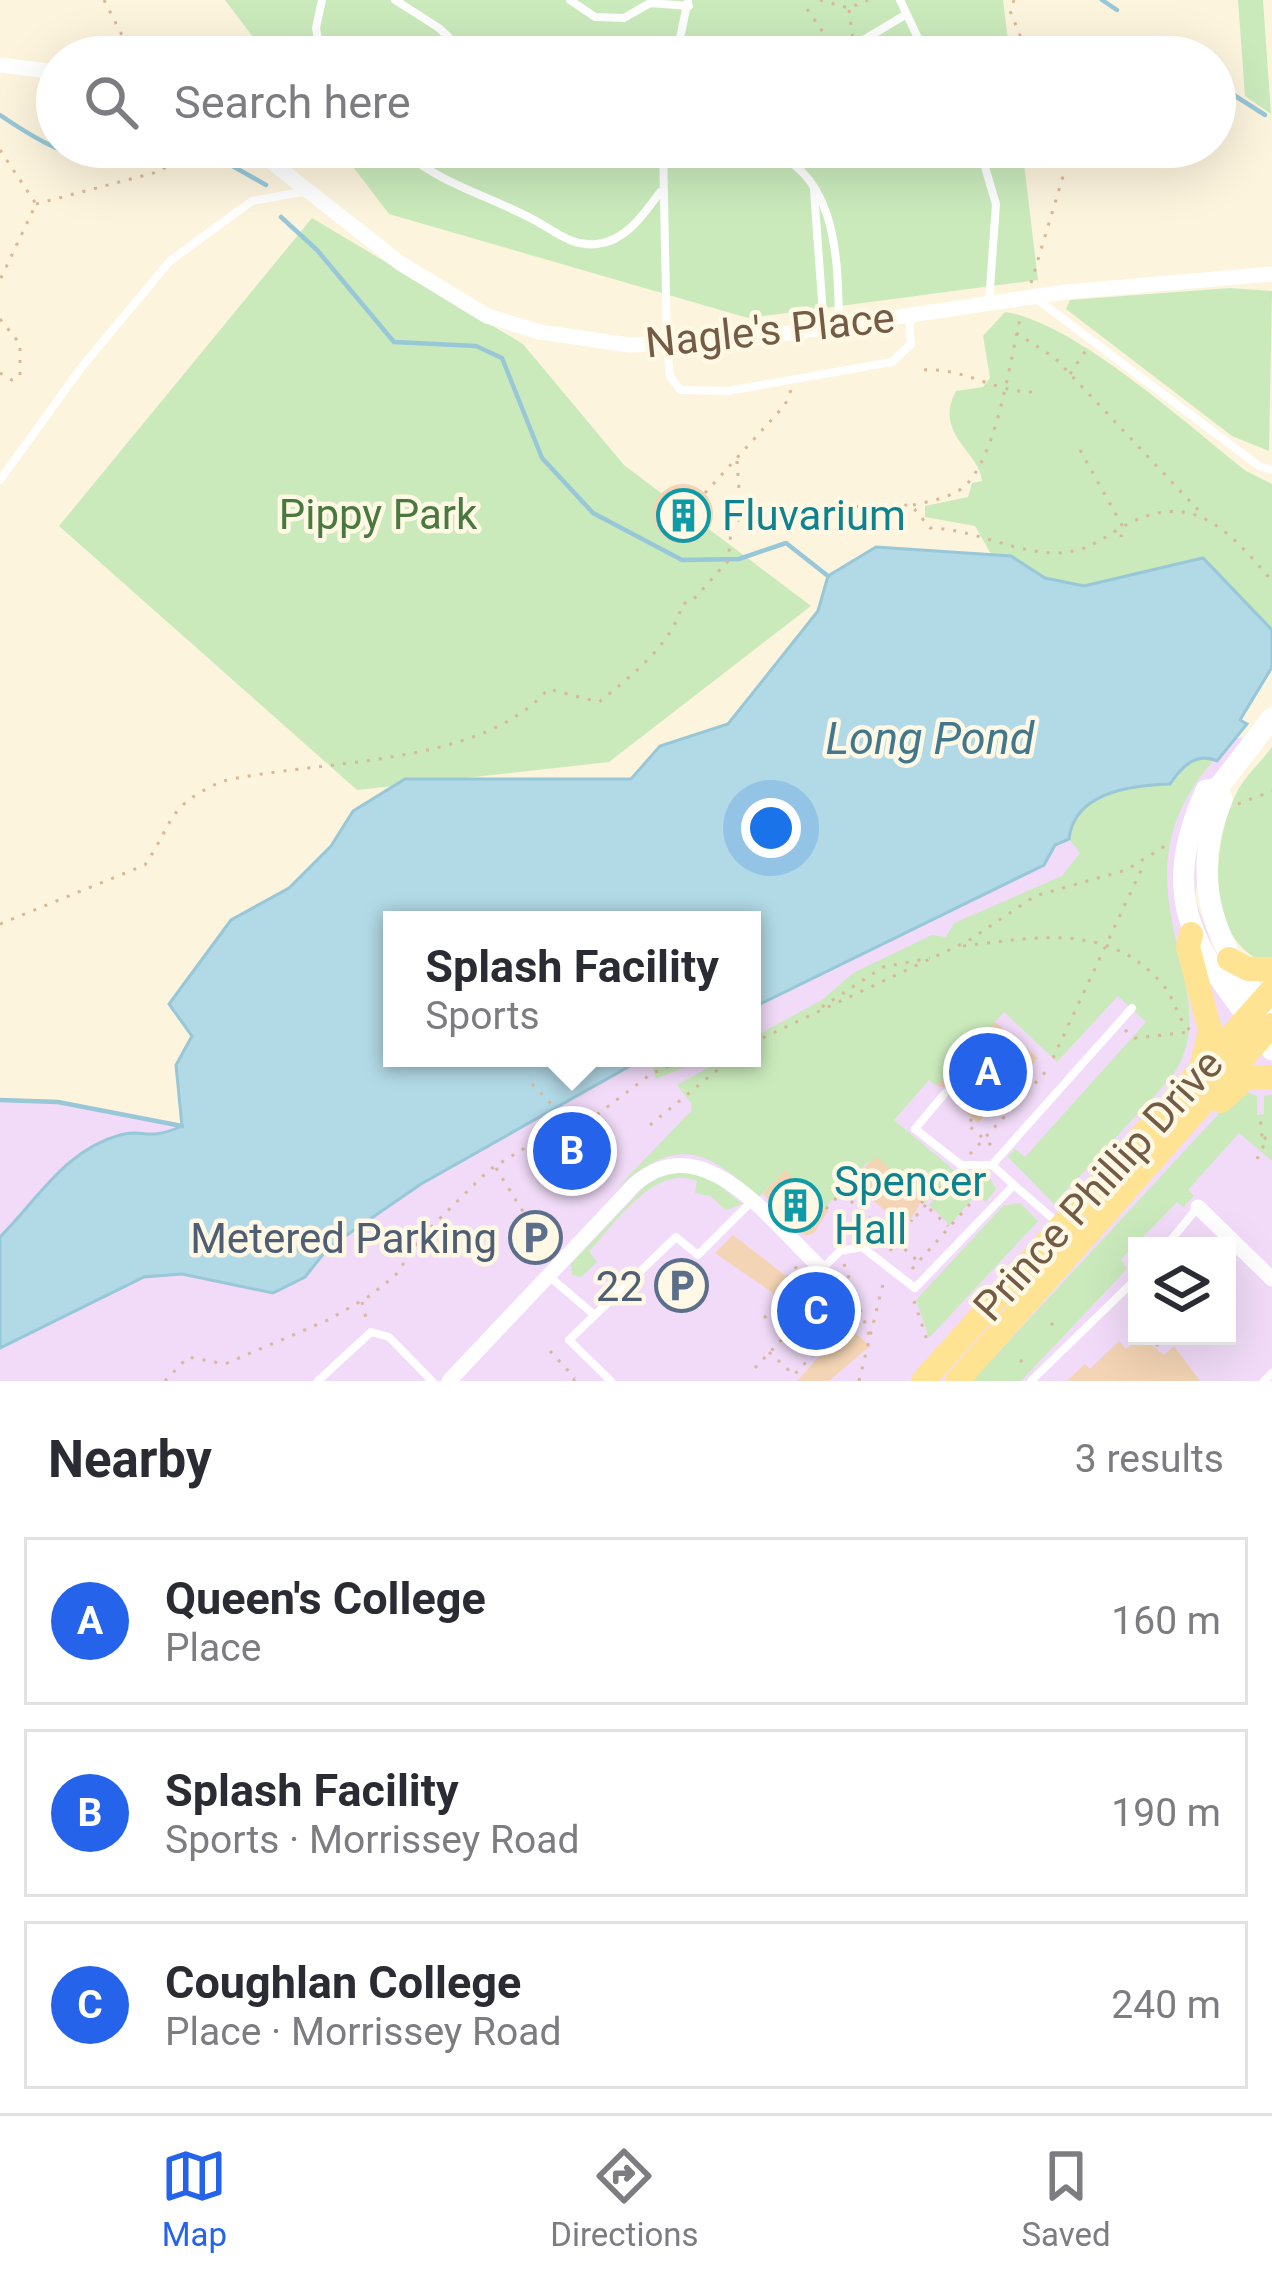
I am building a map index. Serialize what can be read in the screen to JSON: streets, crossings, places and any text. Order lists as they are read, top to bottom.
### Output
{
  "streets": {
    "main road": ["Prince Phillip Drive"],
    "street": ["Nagle's Place"]
  },
  "water": ["Long Pond"],
  "parks": ["Pippy Park"],
  "places": {
    "building": ["Fluvarium", "Spencer Hall"],
    "parking": ["Metered Parking", "22"]
  },
  "page": {
    "search": "Search here",
    "popup": ["Splash Facility", "Sports"],
    "pins": ["A", "B", "C"],
    "heading": ["Nearby", "3 results"],
    "list": [
      {
        "mark": "A",
        "name": "Queen's College",
        "note": "Place",
        "value": "160 m"
      },
      {
        "mark": "B",
        "name": "Splash Facility",
        "note": "Sports · Morrissey Road",
        "value": "190 m"
      },
      {
        "mark": "C",
        "name": "Coughlan College",
        "note": "Place · Morrissey Road",
        "value": "240 m"
      }
    ],
    "nav": ["Map", "Directions", "Saved"]
  }
}
